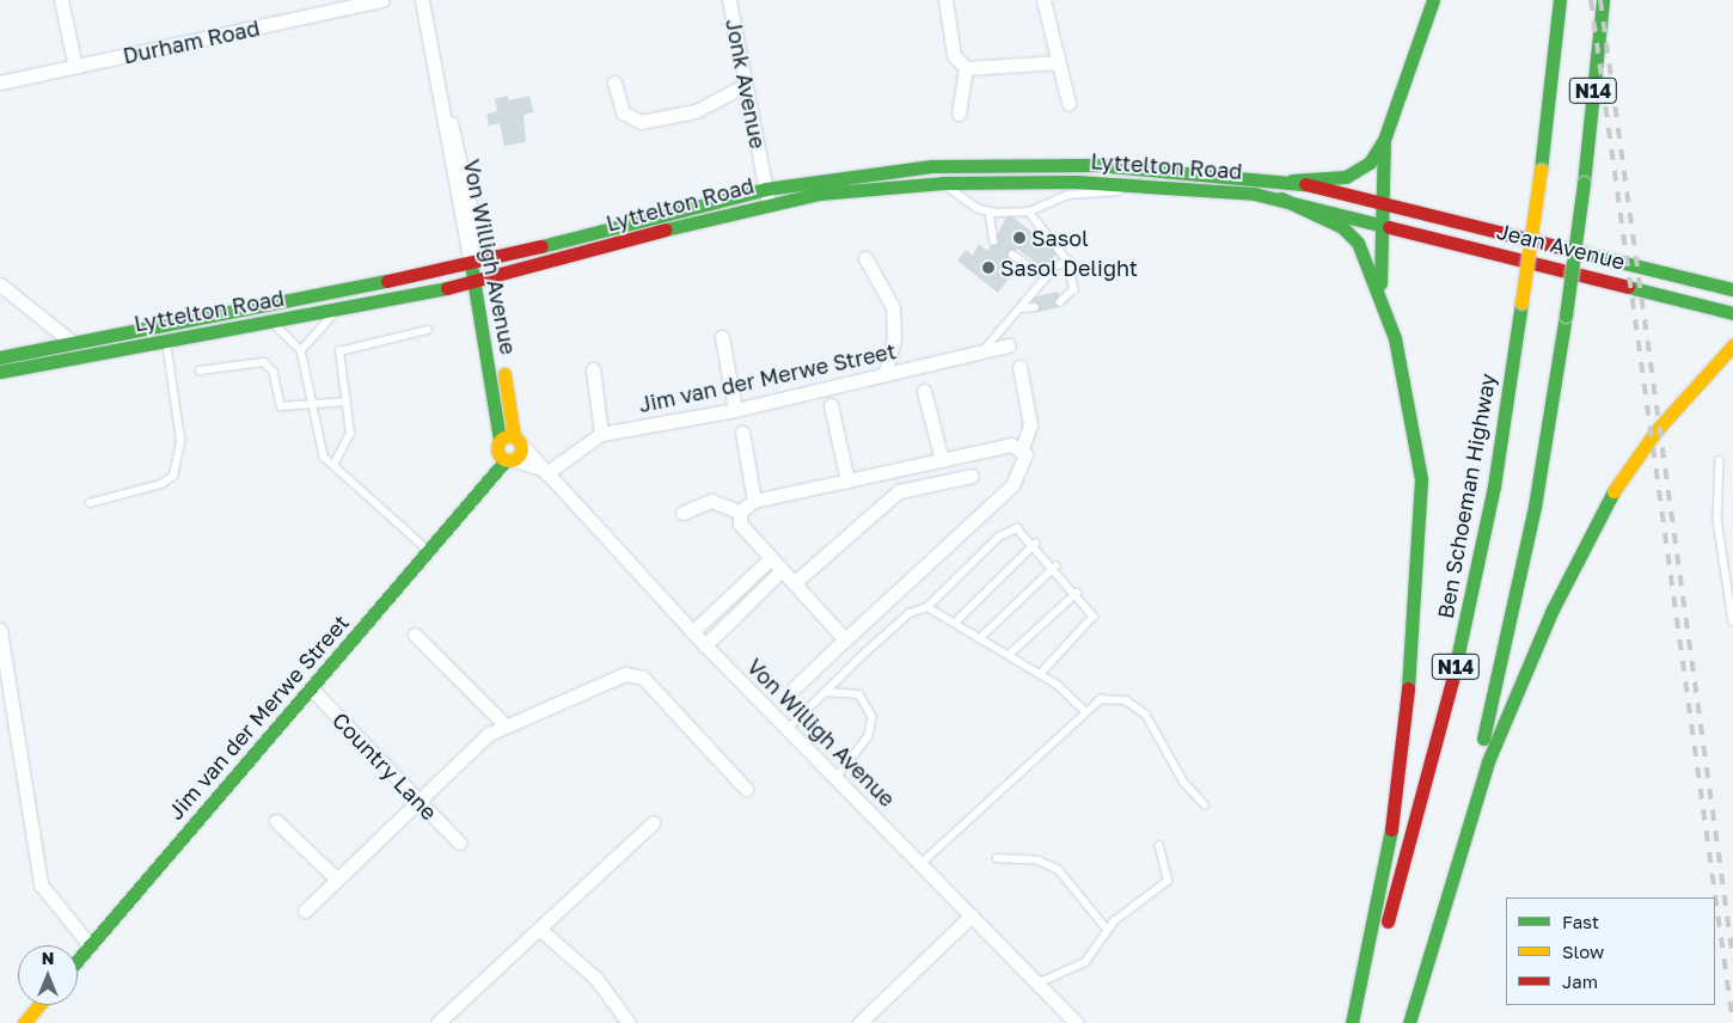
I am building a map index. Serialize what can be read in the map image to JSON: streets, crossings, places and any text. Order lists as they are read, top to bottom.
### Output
{
  "streets": {
    "main road": [
      "N14",
      "Lyttelton Road",
      "Jean Avenue",
      "Von Willigh Avenue",
      "Jim van der Merwe Street",
      "Ben Schoeman Highway"
    ],
    "street": ["Durham Road", "Jonk Avenue", "Country Lane"]
  },
  "crossings": [
    ["Jonk Avenue", "Lyttelton Road"],
    ["Lyttelton Road", "Jean Avenue"],
    ["Lyttelton Road", "Von Willigh Avenue"],
    ["Von Willigh Avenue", "Jim van der Merwe Street"],
    ["Jim van der Merwe Street", "Country Lane"]
  ],
  "places": ["Sasol", "Sasol Delight"],
  "legend": ["Fast", "Slow", "Jam"],
  "north": "top"
}
